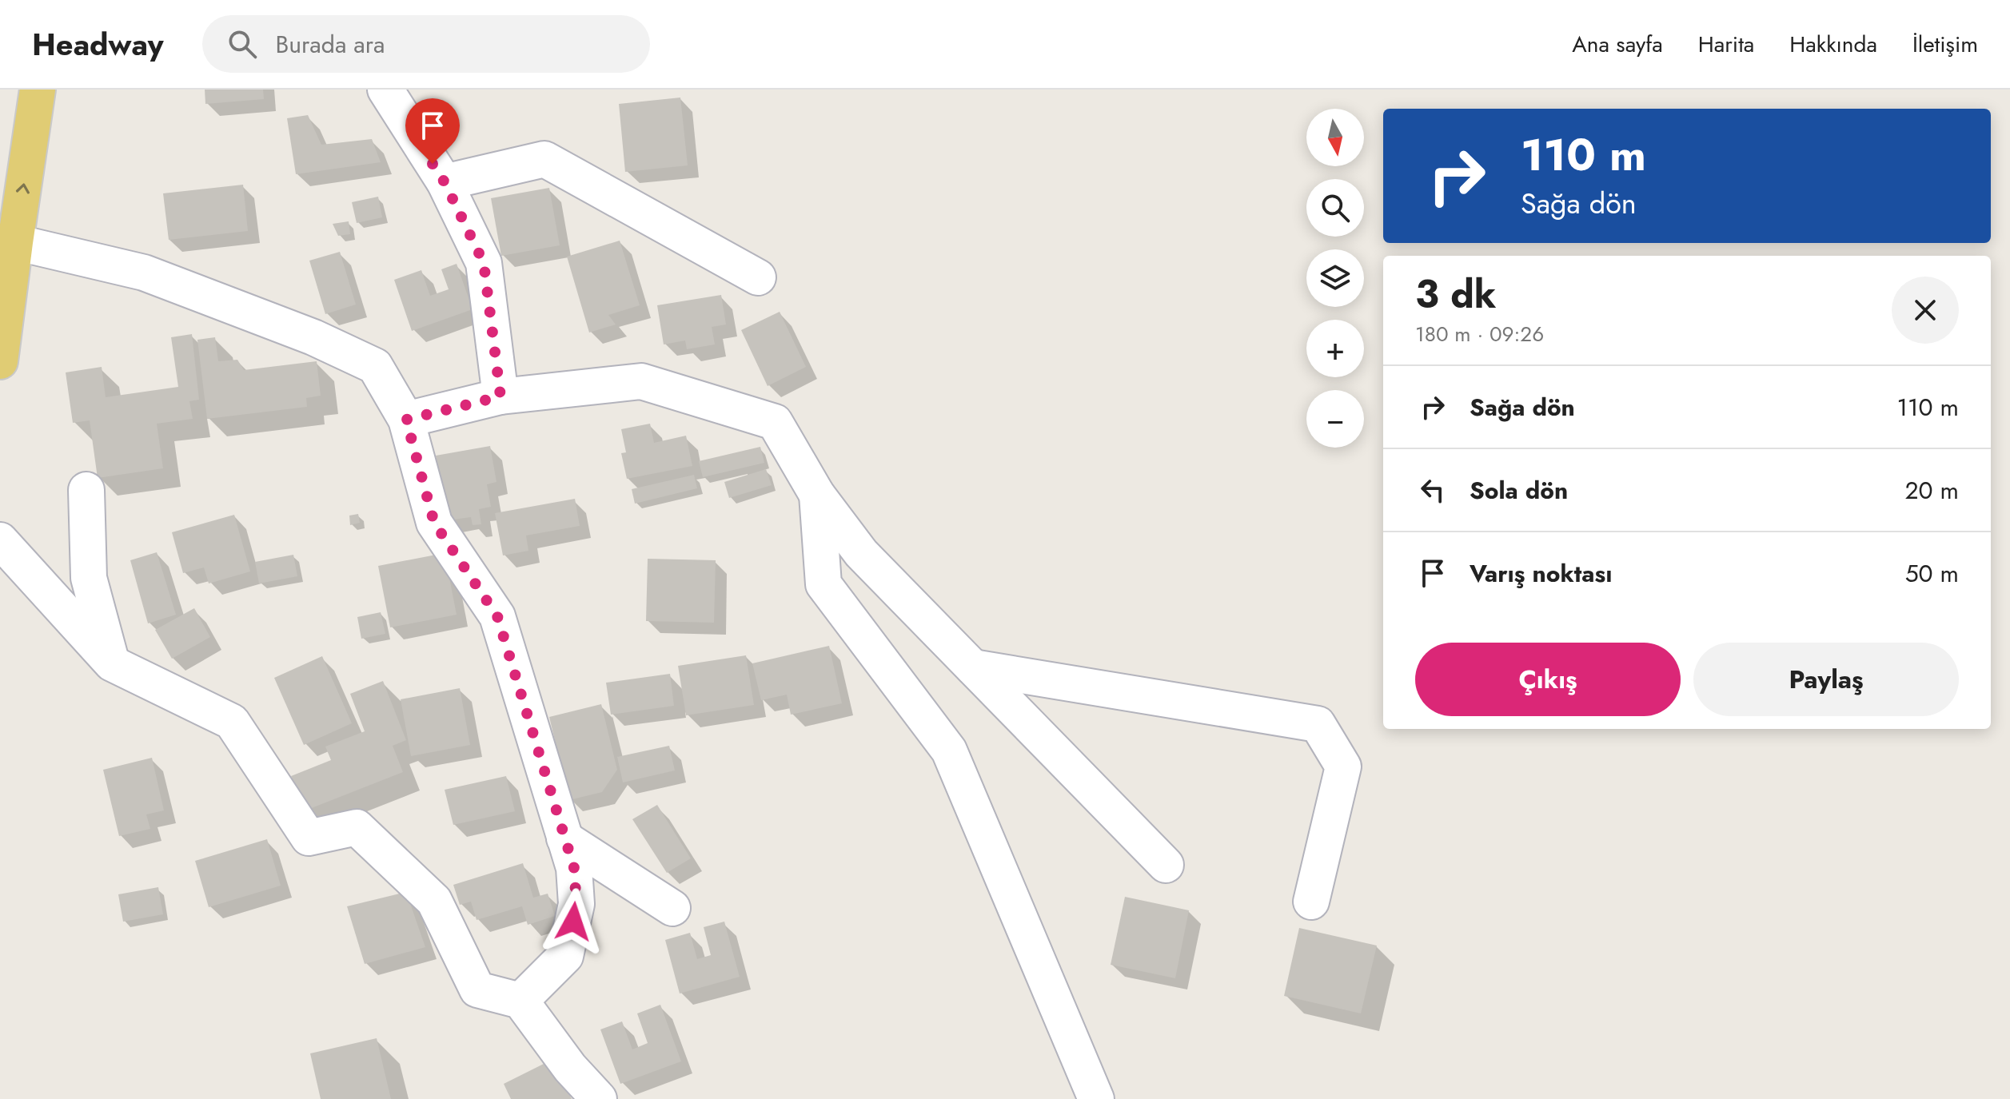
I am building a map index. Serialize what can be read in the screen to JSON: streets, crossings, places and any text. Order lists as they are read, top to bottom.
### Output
{
  "north": "bottom",
  "page": {
    "header": "Headway",
    "search": "Burada ara",
    "nav": [
      "Ana sayfa",
      "Harita",
      "Hakkında",
      "İletişim"
    ],
    "map_buttons": ["+", "−"],
    "turn": ["110 m", "Sağa dön"],
    "heading": ["3 dk", "180 m · 09:26"],
    "list": [
      {
        "name": "Sağa dön",
        "value": "110 m"
      },
      {
        "name": "Sola dön",
        "value": "20 m"
      },
      {
        "name": "Varış noktası",
        "value": "50 m"
      }
    ],
    "buttons": ["Çıkış", "Paylaş"]
  }
}
